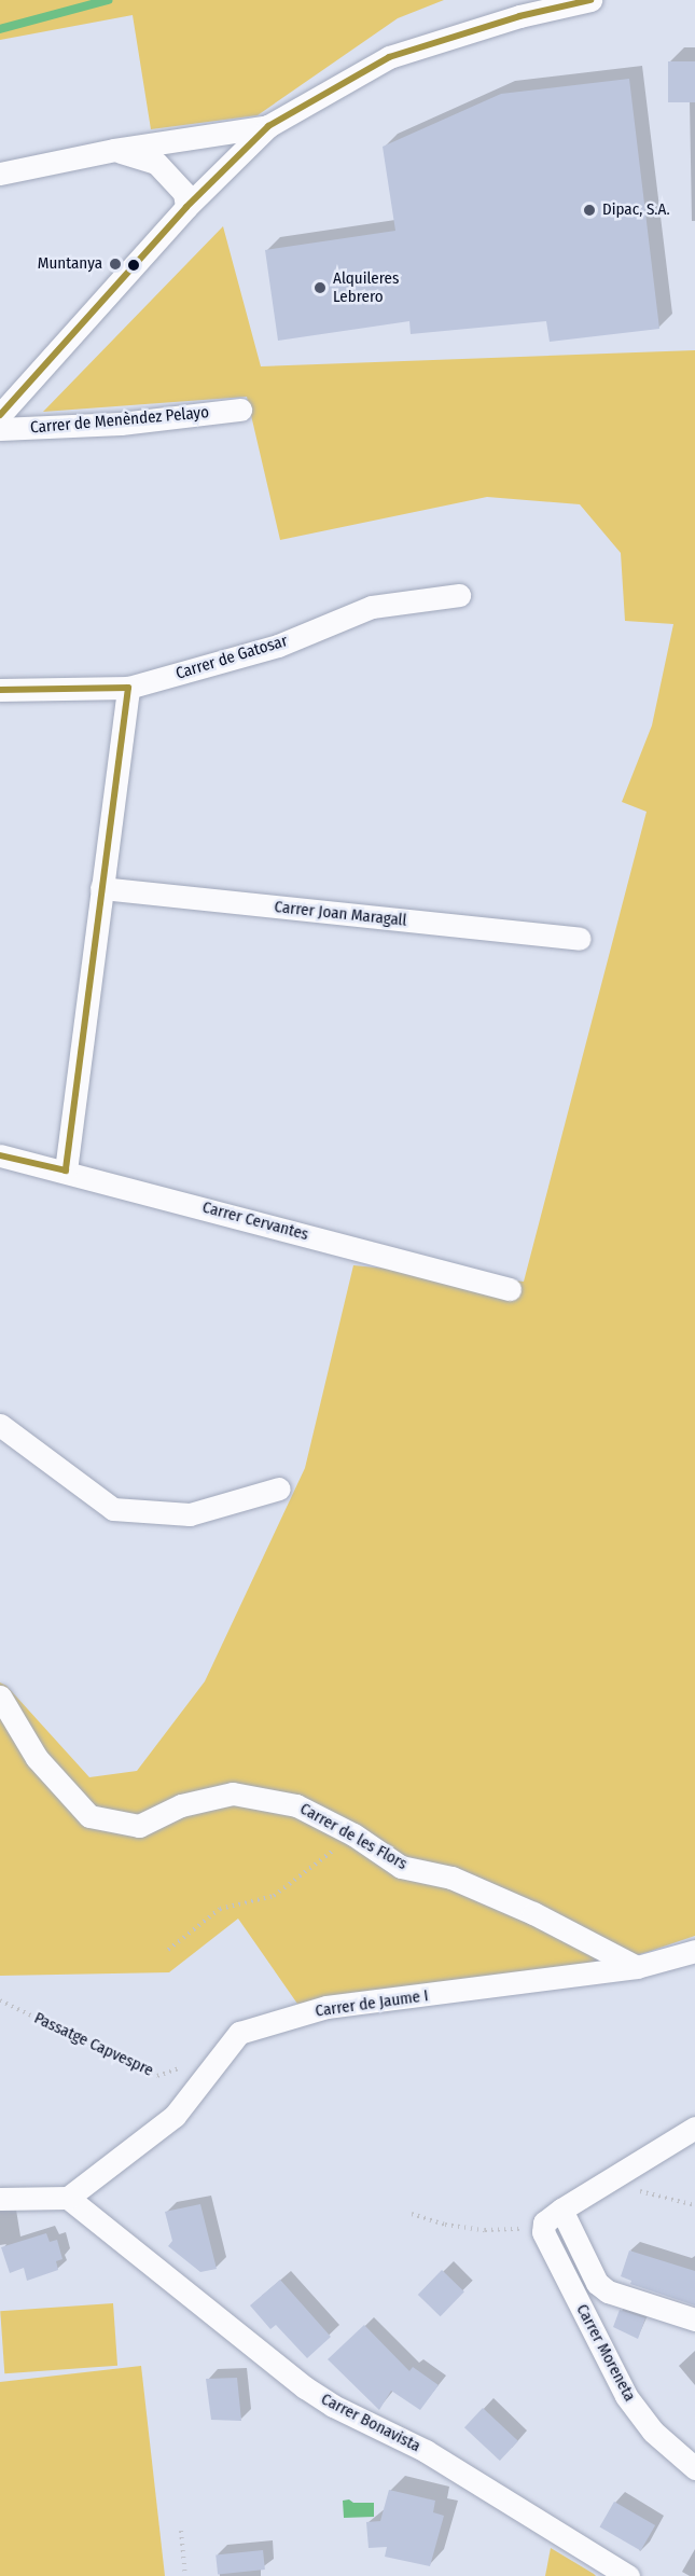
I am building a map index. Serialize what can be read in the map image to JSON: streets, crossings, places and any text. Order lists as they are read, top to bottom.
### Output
{
  "streets": {
    "street": [
      "Carrer de Menèndez Pelayo",
      "Carrer de Gatosar",
      "Carrer Joan Maragall",
      "Carrer Cervantes",
      "Carrer de les Flors",
      "Carrer de Jaume I",
      "Carrer Moreneta",
      "Carrer Bonavista"
    ],
    "path": ["Passatge Capvespre"]
  },
  "crossings": [
    ["Carrer de les Flors", "Carrer de Jaume I"],
    ["Carrer de Jaume I", "Carrer Bonavista"]
  ],
  "places": ["Dipac, S.A.", "Muntanya", "Alquileres Lebrero"]
}
